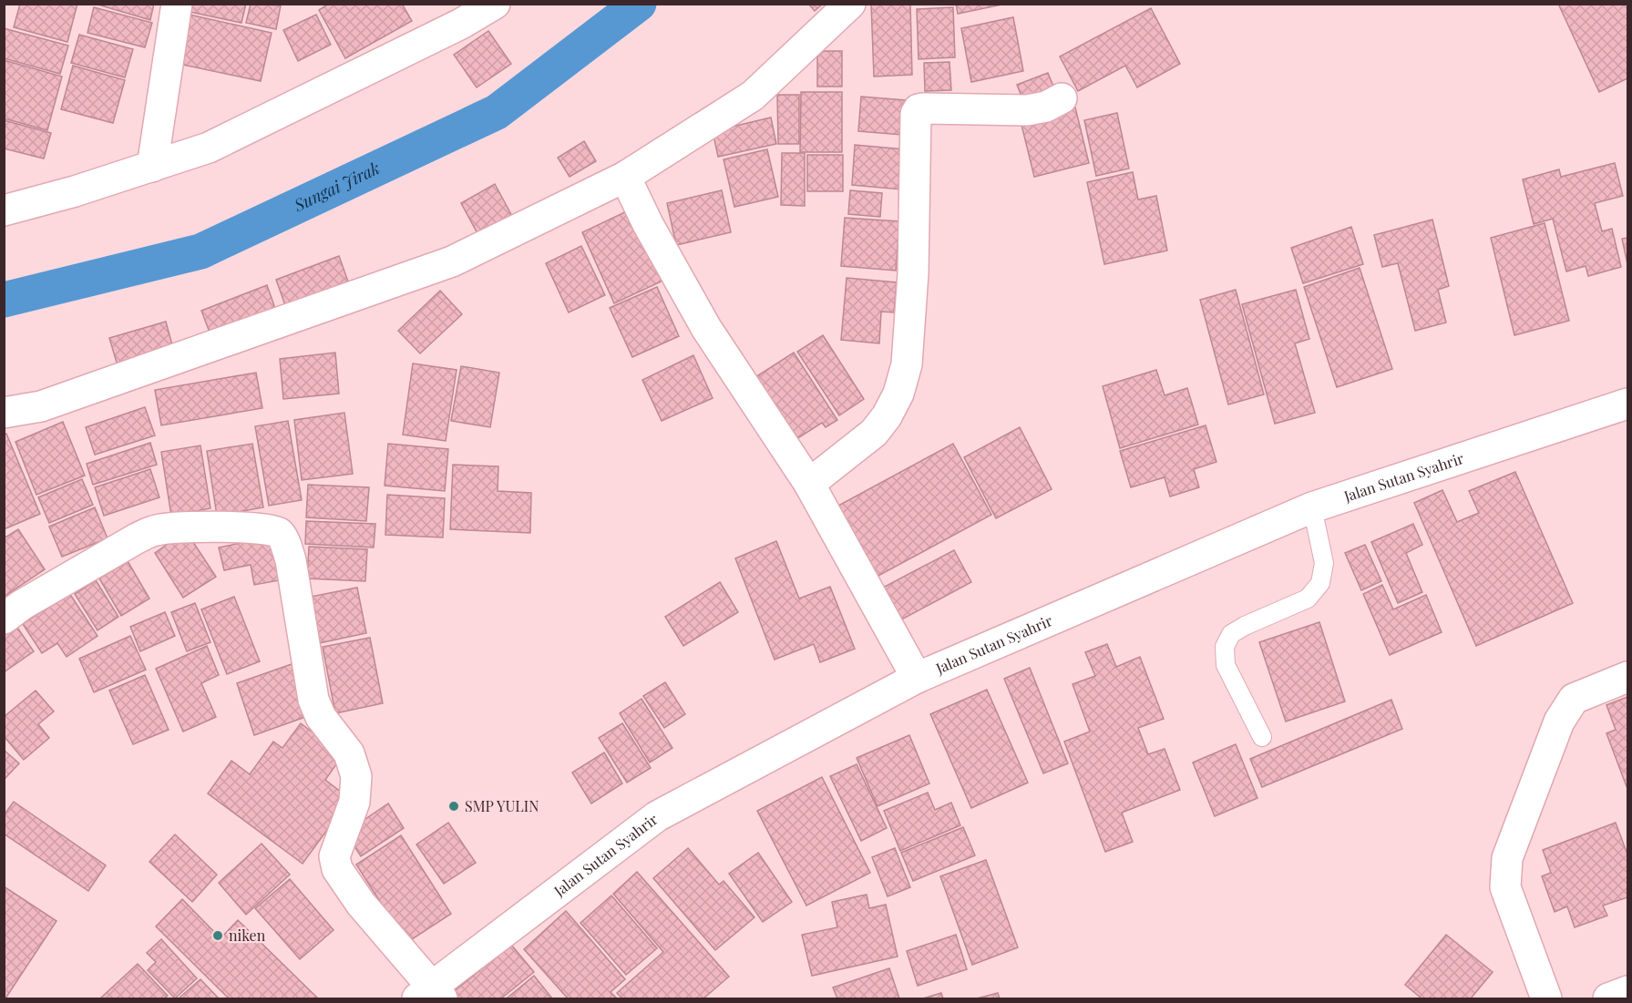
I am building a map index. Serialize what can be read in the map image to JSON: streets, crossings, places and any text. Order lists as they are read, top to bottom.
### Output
{
  "streets": {
    "street": ["Jalan Sutan Syahrir"]
  },
  "water": ["Sungai Jirak"],
  "places": ["SMP YULIN", "niken"]
}
